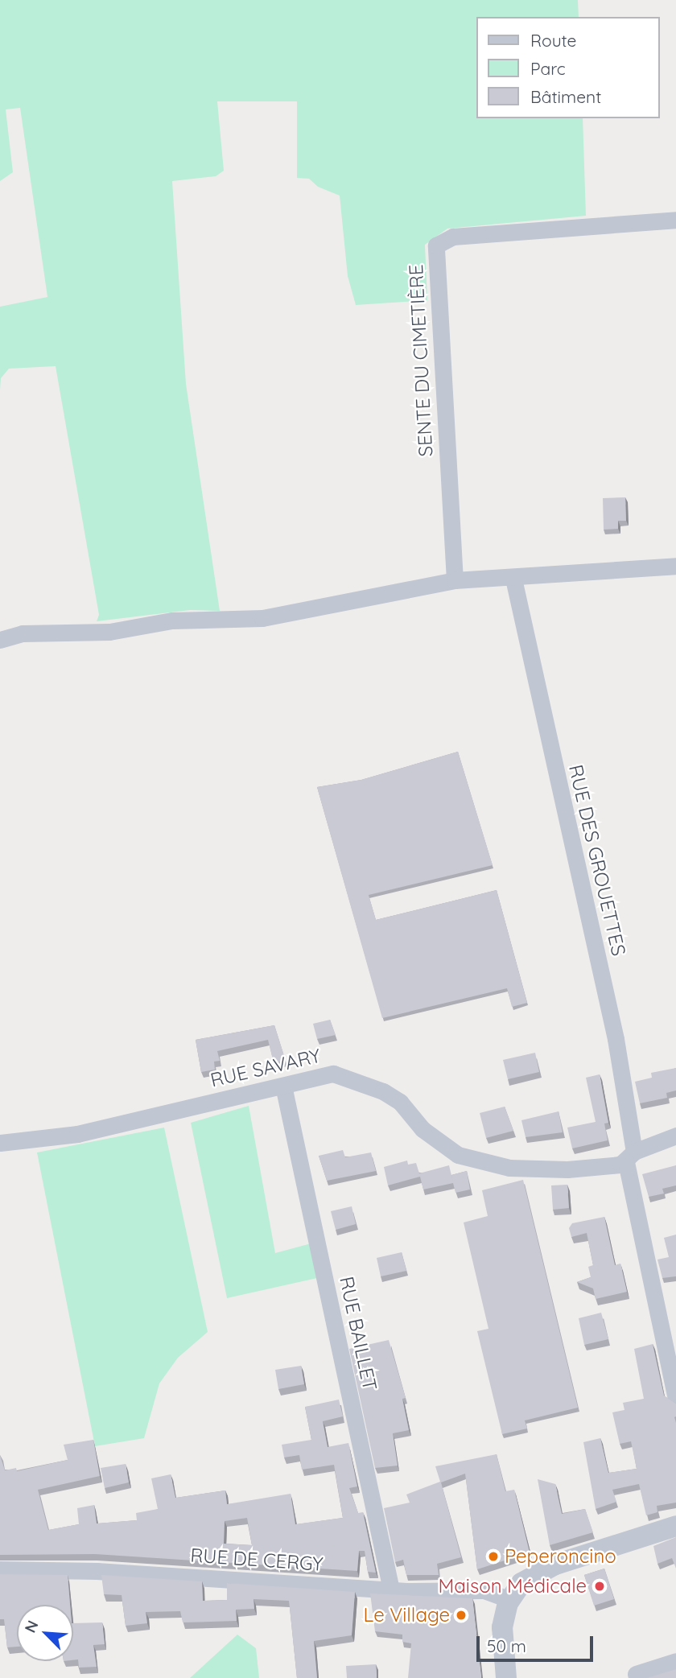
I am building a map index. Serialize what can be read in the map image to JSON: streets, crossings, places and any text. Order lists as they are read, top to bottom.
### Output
{
  "streets": {
    "street": [
      "SENTE DU CIMETIÈRE",
      "RUE DES GROUETTES",
      "RUE SAVARY",
      "RUE BAILLET",
      "RUE DE CERGY"
    ]
  },
  "crossings": [
    ["RUE DES GROUETTES", "RUE SAVARY"],
    ["RUE SAVARY", "RUE BAILLET"],
    ["RUE BAILLET", "RUE DE CERGY"]
  ],
  "places": ["Peperoncino", "Maison Médicale", "Le Village"],
  "legend": ["Route", "Parc", "Bâtiment"],
  "scale_bar": "50 m",
  "north": "top left"
}
